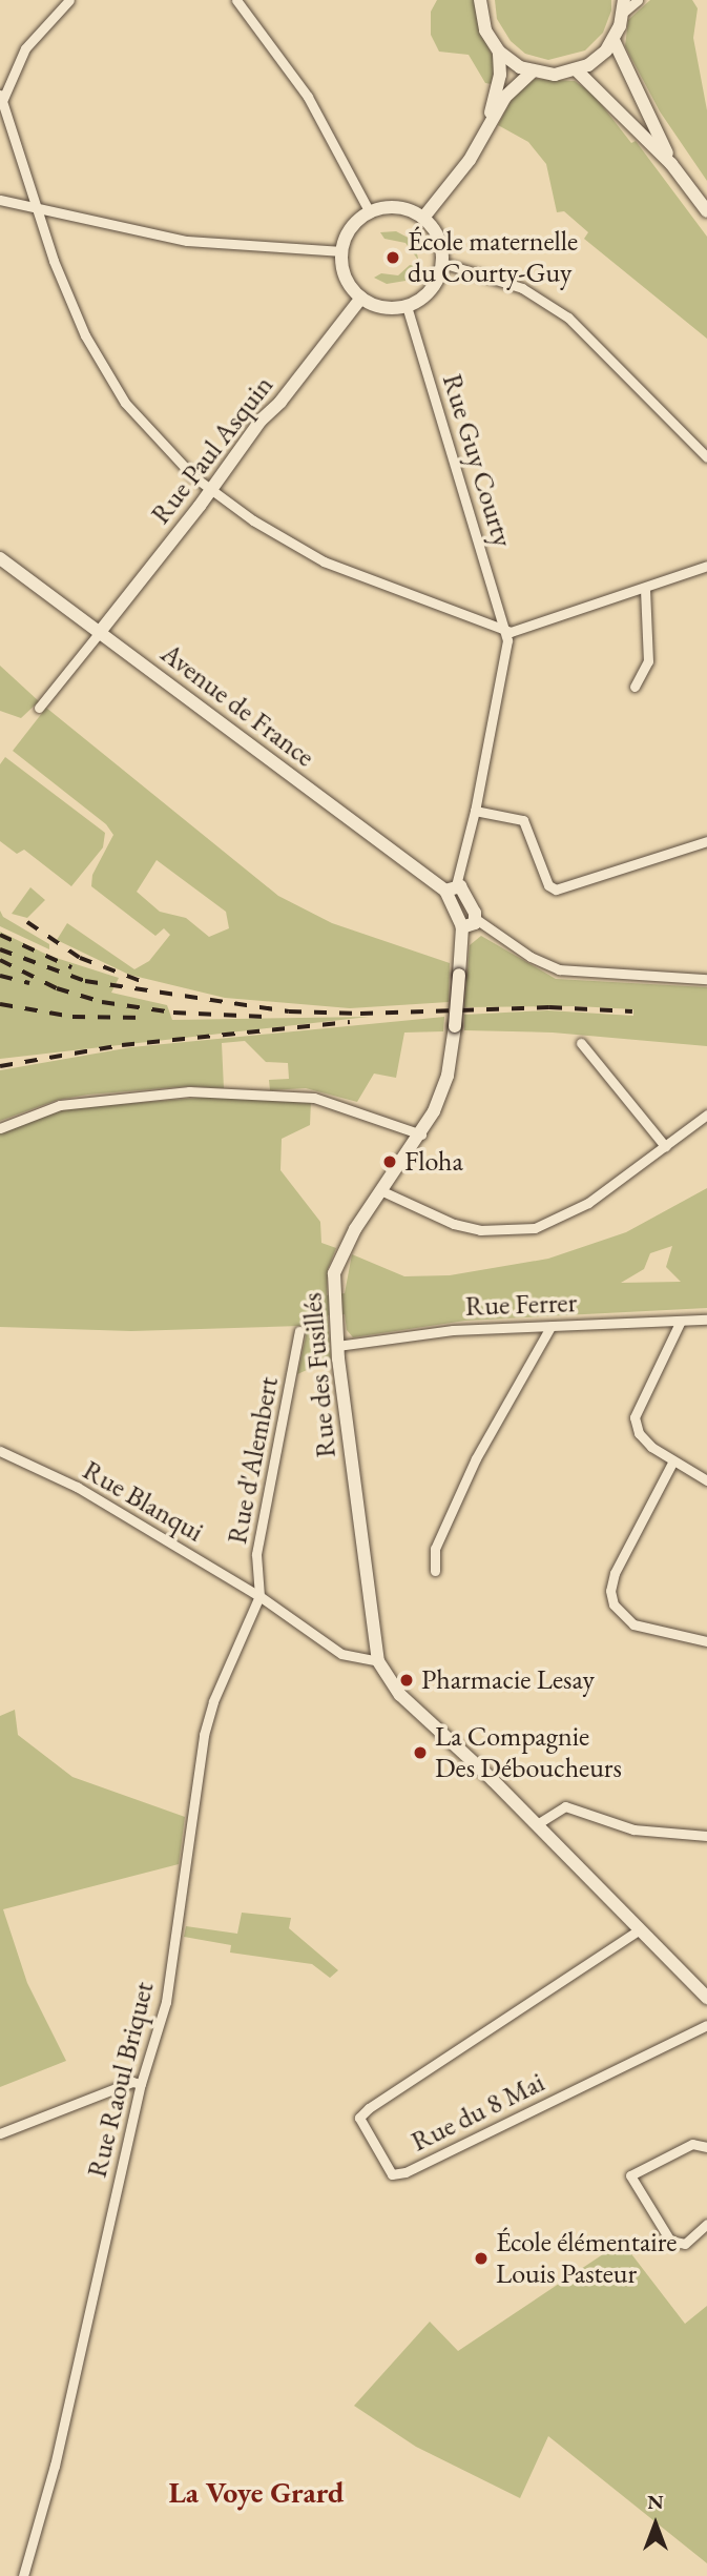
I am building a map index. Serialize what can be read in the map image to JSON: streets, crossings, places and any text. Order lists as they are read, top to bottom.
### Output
{
  "streets": {
    "street": [
      "Rue Paul Asquin",
      "Rue Guy Courty",
      "Avenue de France",
      "Rue Ferrer",
      "Rue des Fusillés",
      "Rue d'Alembert",
      "Rue Blanqui",
      "Rue Raoul Briquet",
      "Rue du 8 Mai"
    ]
  },
  "crossings": [
    ["Rue Paul Asquin", "Rue Guy Courty"],
    ["Rue Paul Asquin", "Avenue de France"],
    ["Rue Guy Courty", "Avenue de France"],
    ["Rue Ferrer", "Rue des Fusillés"],
    ["Rue des Fusillés", "Rue Blanqui"],
    ["Rue d'Alembert", "Rue Blanqui"],
    ["Rue d'Alembert", "Rue Raoul Briquet"],
    ["Rue Blanqui", "Rue Raoul Briquet"]
  ],
  "districts": ["La Voye Grard"],
  "places": [
    "École maternelle du Courty-Guy",
    "Floha",
    "Pharmacie Lesay",
    "La Compagnie Des Déboucheurs",
    "École élémentaire Louis Pasteur"
  ],
  "north": "top"
}
